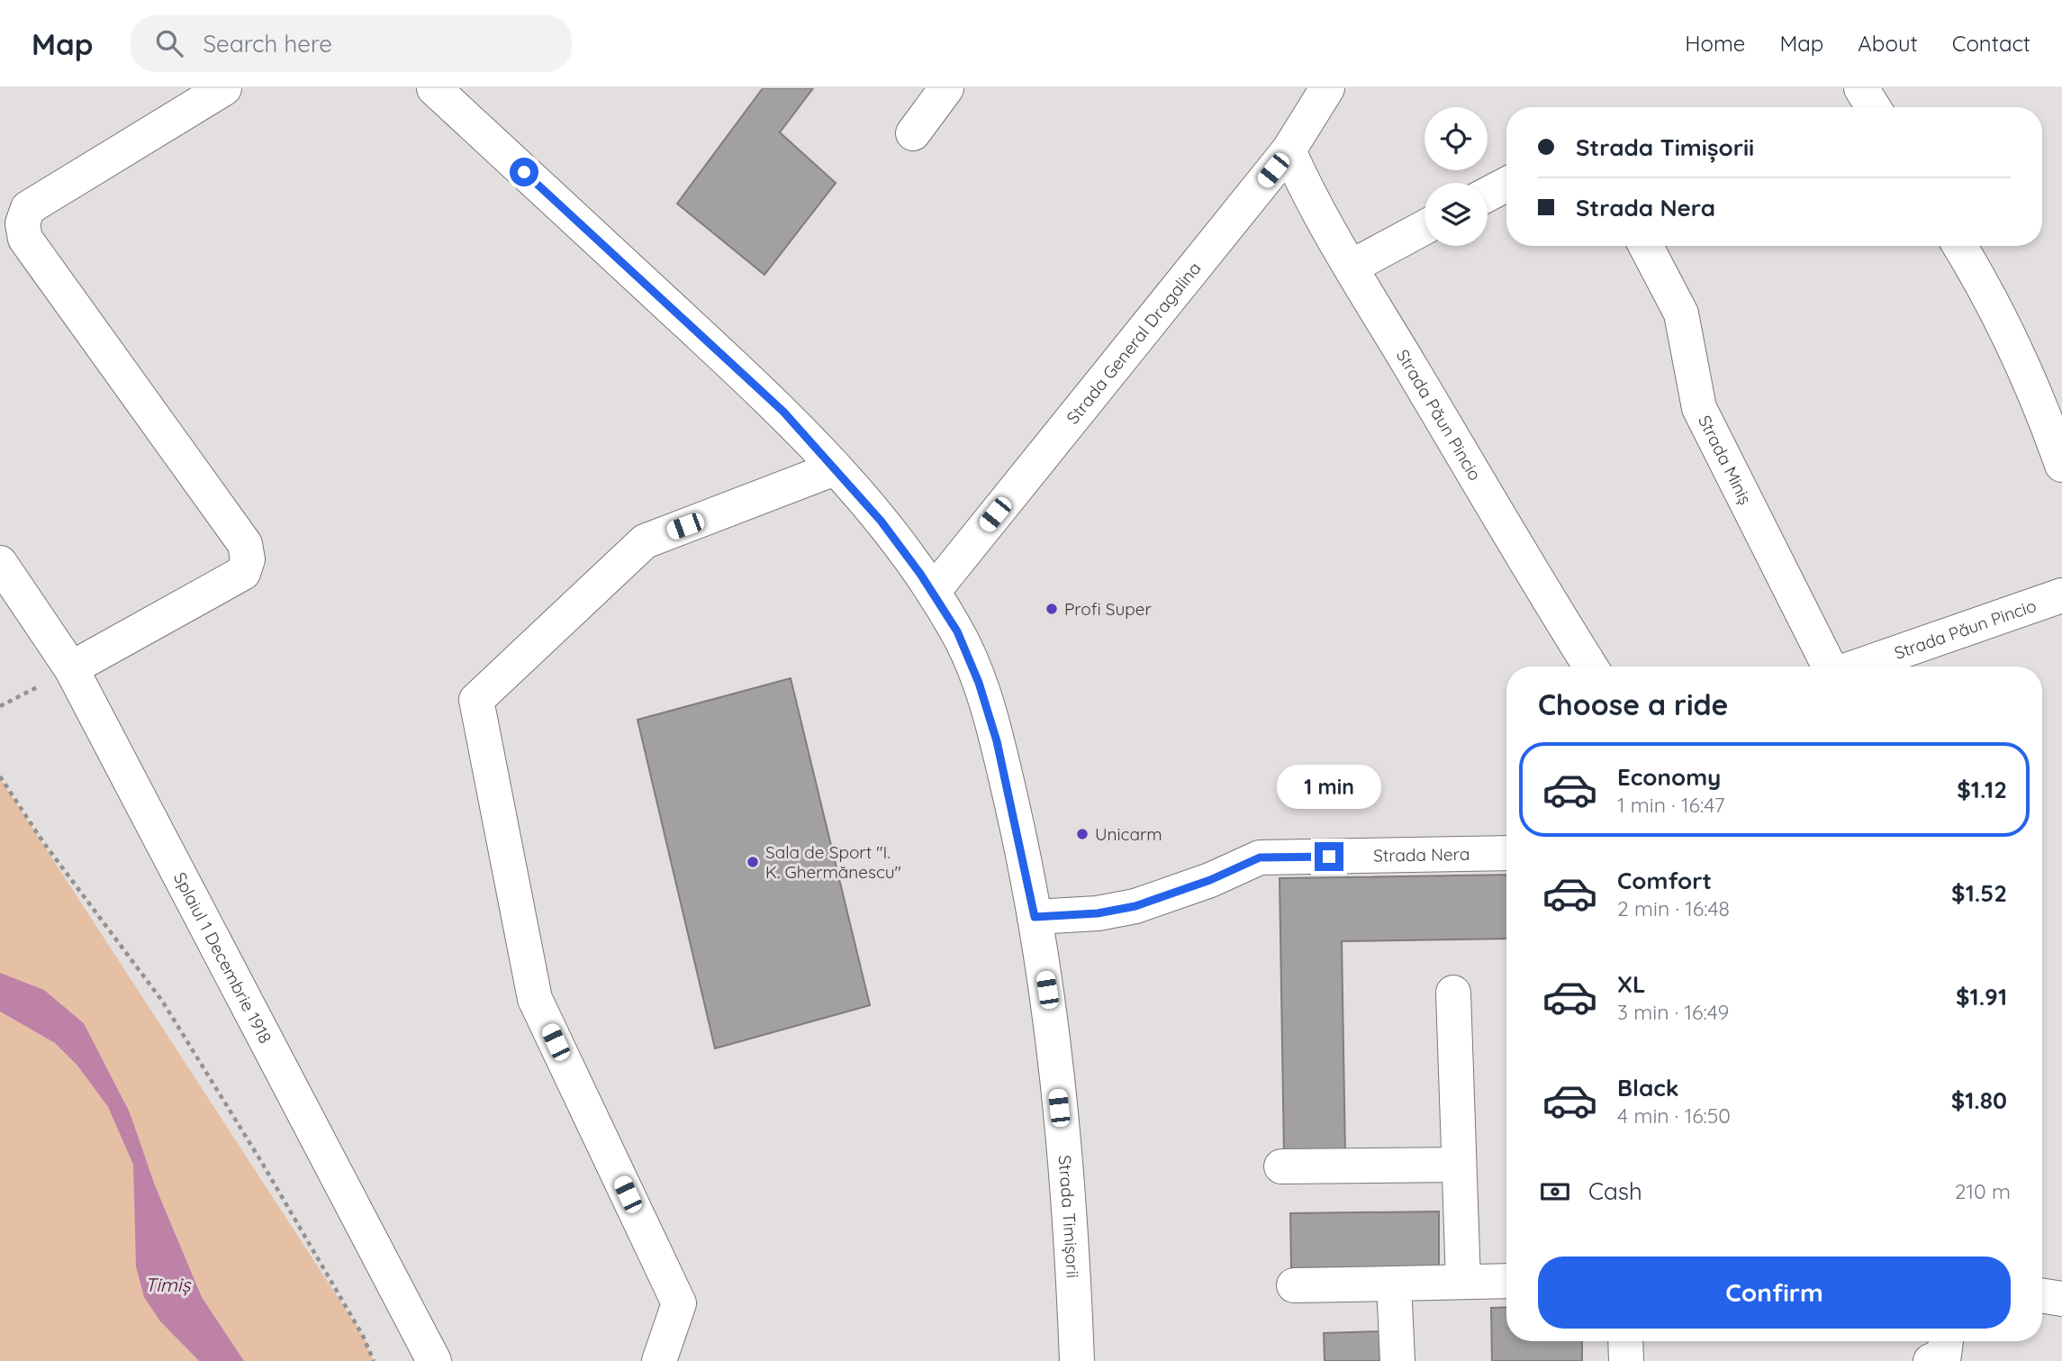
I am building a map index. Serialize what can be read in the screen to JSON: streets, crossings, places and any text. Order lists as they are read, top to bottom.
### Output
{
  "streets": {
    "street": [
      "Strada General Dragalina",
      "Strada Păun Pincio",
      "Strada Miniș",
      "Strada Nera",
      "Splaiul 1 Decembrie 1918",
      "Strada Timișorii"
    ]
  },
  "crossings": [
    ["Strada General Dragalina", "Strada Păun Pincio"],
    ["Strada General Dragalina", "Strada Timișorii"],
    ["Strada Nera", "Strada Timișorii"]
  ],
  "water": ["Timiș"],
  "places": ["Profi Super", "Unicarm", "Sala de Sport \"I. K. Ghermănescu\""],
  "page": {
    "header": "Map",
    "search": "Search here",
    "nav": [
      "Home",
      "Map",
      "About",
      "Contact"
    ],
    "banner": ["Strada Timișorii", "Strada Nera"],
    "heading": "Choose a ride",
    "list": [
      {
        "name": "Economy",
        "note": "1 min · 16:47",
        "value": "$1.12"
      },
      {
        "name": "Comfort",
        "note": "2 min · 16:48",
        "value": "$1.52"
      },
      {
        "name": "XL",
        "note": "3 min · 16:49",
        "value": "$1.91"
      },
      {
        "name": "Black",
        "note": "4 min · 16:50",
        "value": "$1.80"
      }
    ],
    "bubble": "1 min",
    "pay": ["Cash", "210 m"],
    "buttons": "Confirm"
  }
}
